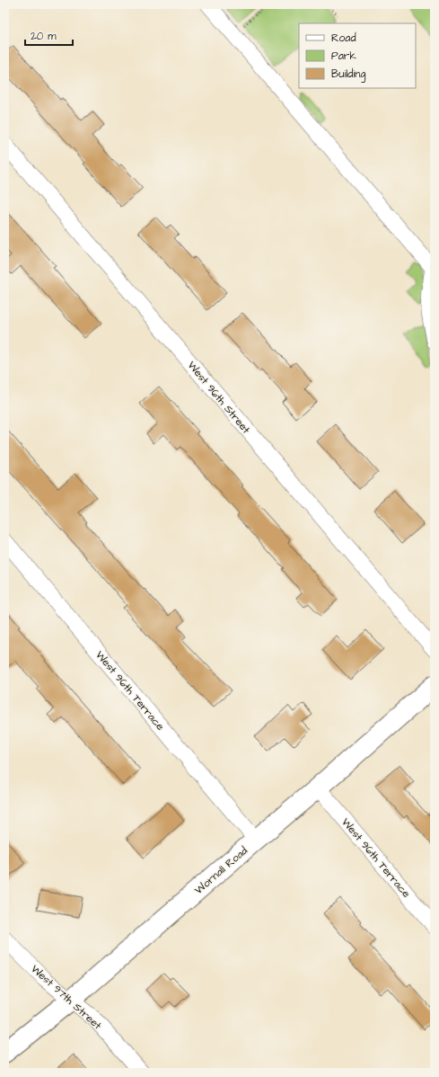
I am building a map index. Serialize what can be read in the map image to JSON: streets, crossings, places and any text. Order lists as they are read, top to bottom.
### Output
{
  "streets": {
    "main road": ["Wornall Road"],
    "street": ["West 96th Street", "West 96th Terrace", "West 97th Street"]
  },
  "crossings": [
    ["West 96th Terrace", "Wornall Road"],
    ["Wornall Road", "West 97th Street"]
  ],
  "legend": ["Road", "Park", "Building"],
  "scale_bar": "20 m"
}
